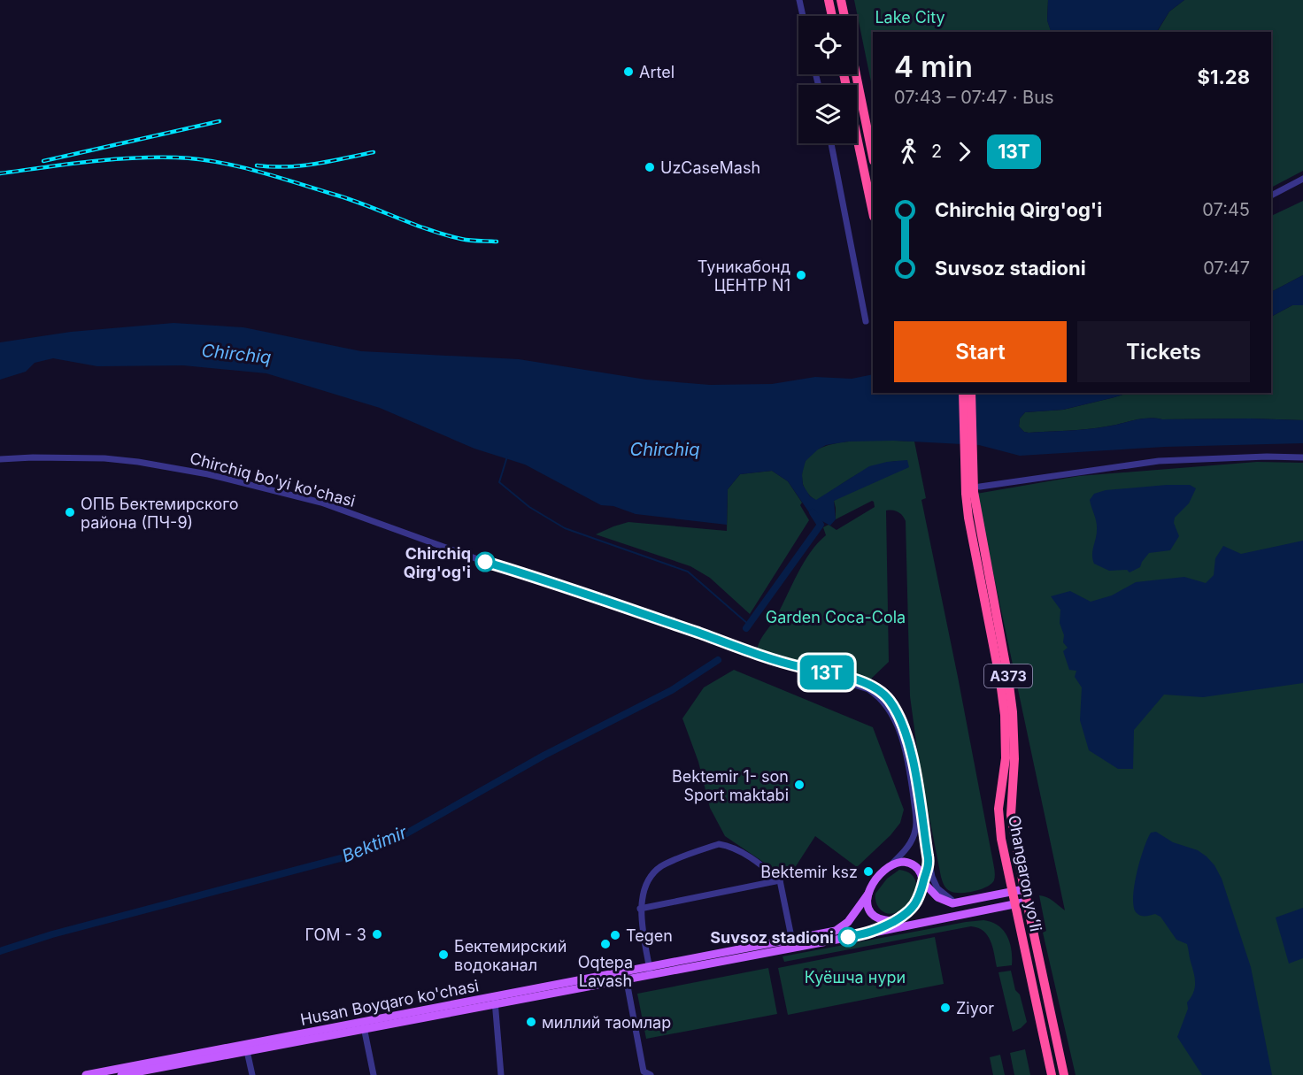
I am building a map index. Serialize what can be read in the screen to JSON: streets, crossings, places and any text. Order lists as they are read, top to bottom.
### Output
{
  "streets": {
    "highway": ["A373", "Ohangaron yoʻli"],
    "main road": ["Husan Boyqaro ko'chasi"],
    "street": ["Chirchiq bo'yi ko'chasi"]
  },
  "crossings": [
    ["Chirchiq bo'yi ko'chasi", "Husan Boyqaro ko'chasi"],
    ["Ohangaron yoʻli", "Husan Boyqaro ko'chasi"]
  ],
  "water": ["Chirchiq", "Bektimir"],
  "parks": ["Lake City", "Garden Coca-Cola", "Куёшча нури"],
  "places": [
    "Artel",
    "UzCaseMash",
    "Туникабонд ЦЕНТР N1",
    "ОПБ Бектемирского района (ПЧ-9)",
    "Chirchiq Qirg'og'i",
    "Bektemir 1- son Sport maktabi",
    "Bektemir ksz",
    "ГОМ - 3",
    "Tegen",
    "Suvsoz stadioni",
    "Oqtepa Lavash",
    "Бектемирский водоканал",
    "Ziyor",
    "миллий таомлар"
  ],
  "lines": ["bus line 13Т"],
  "page": {
    "on_map": "13Т",
    "heading": ["4 min", "07:43 – 07:47 · Bus", "$1.28"],
    "legs": ["2", "13Т"],
    "list": [
      {
        "name": "Chirchiq Qirg'og'i",
        "value": "07:45"
      },
      {
        "name": "Suvsoz stadioni",
        "value": "07:47"
      }
    ],
    "buttons": ["Start", "Tickets"]
  }
}
